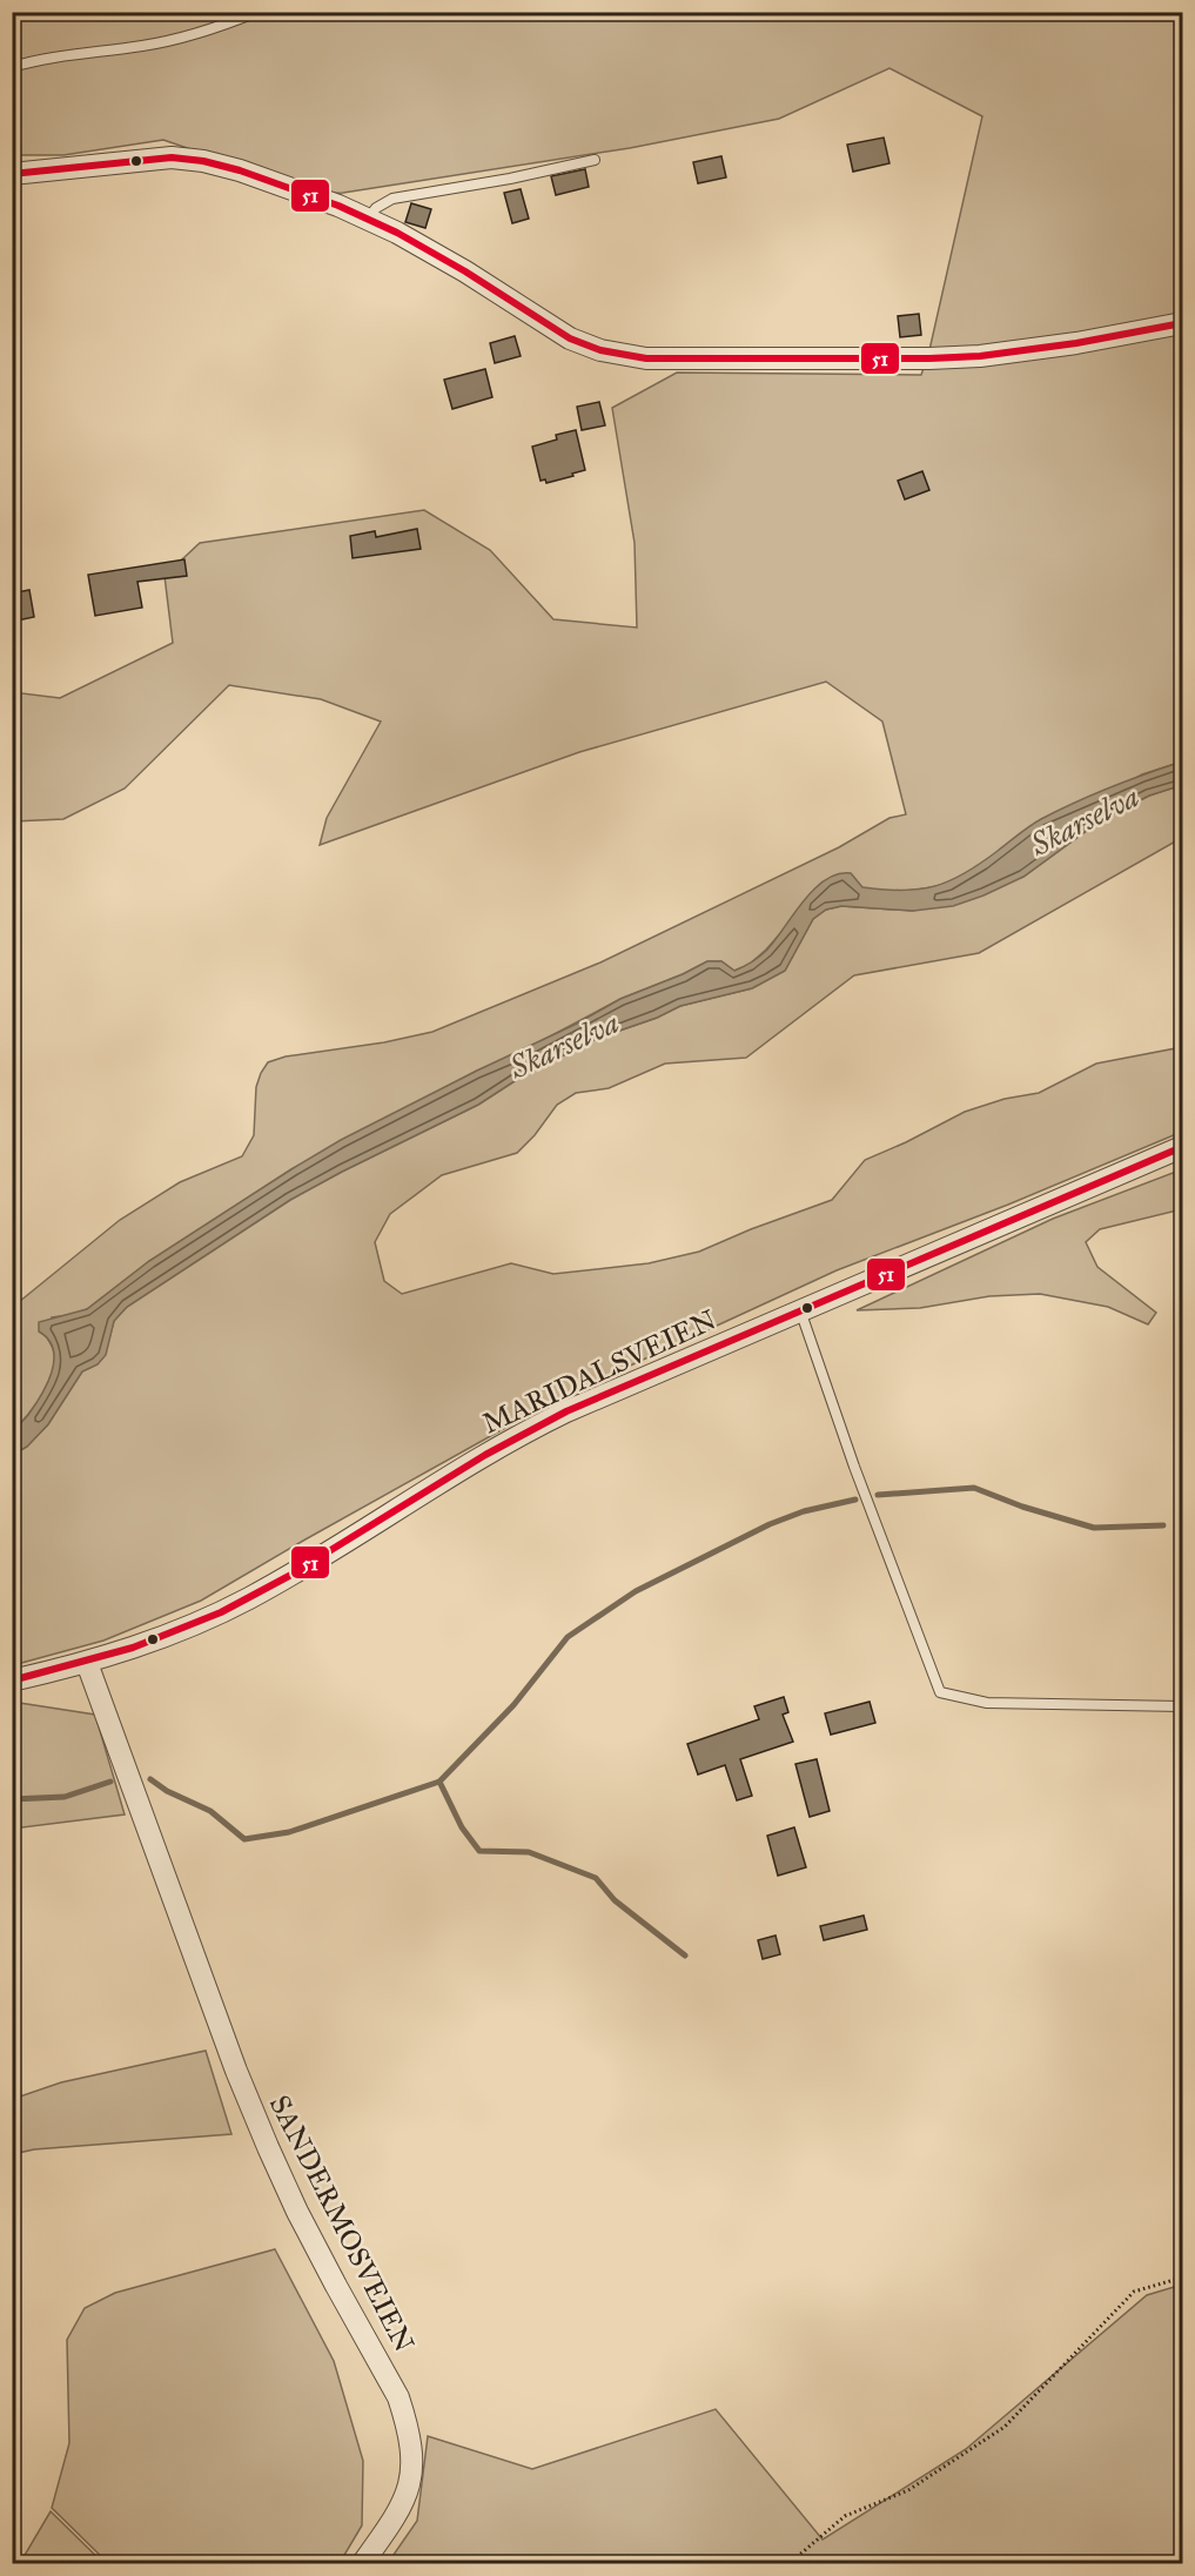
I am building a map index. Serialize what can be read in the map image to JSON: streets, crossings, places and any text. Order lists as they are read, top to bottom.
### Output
{
  "streets": {
    "street": ["MARIDALSVEIEN", "SANDERMOSVEIEN"]
  },
  "crossings": [
    ["MARIDALSVEIEN", "SANDERMOSVEIEN"]
  ],
  "water": ["Skarselva"],
  "lines": ["transit line 51"]
}
